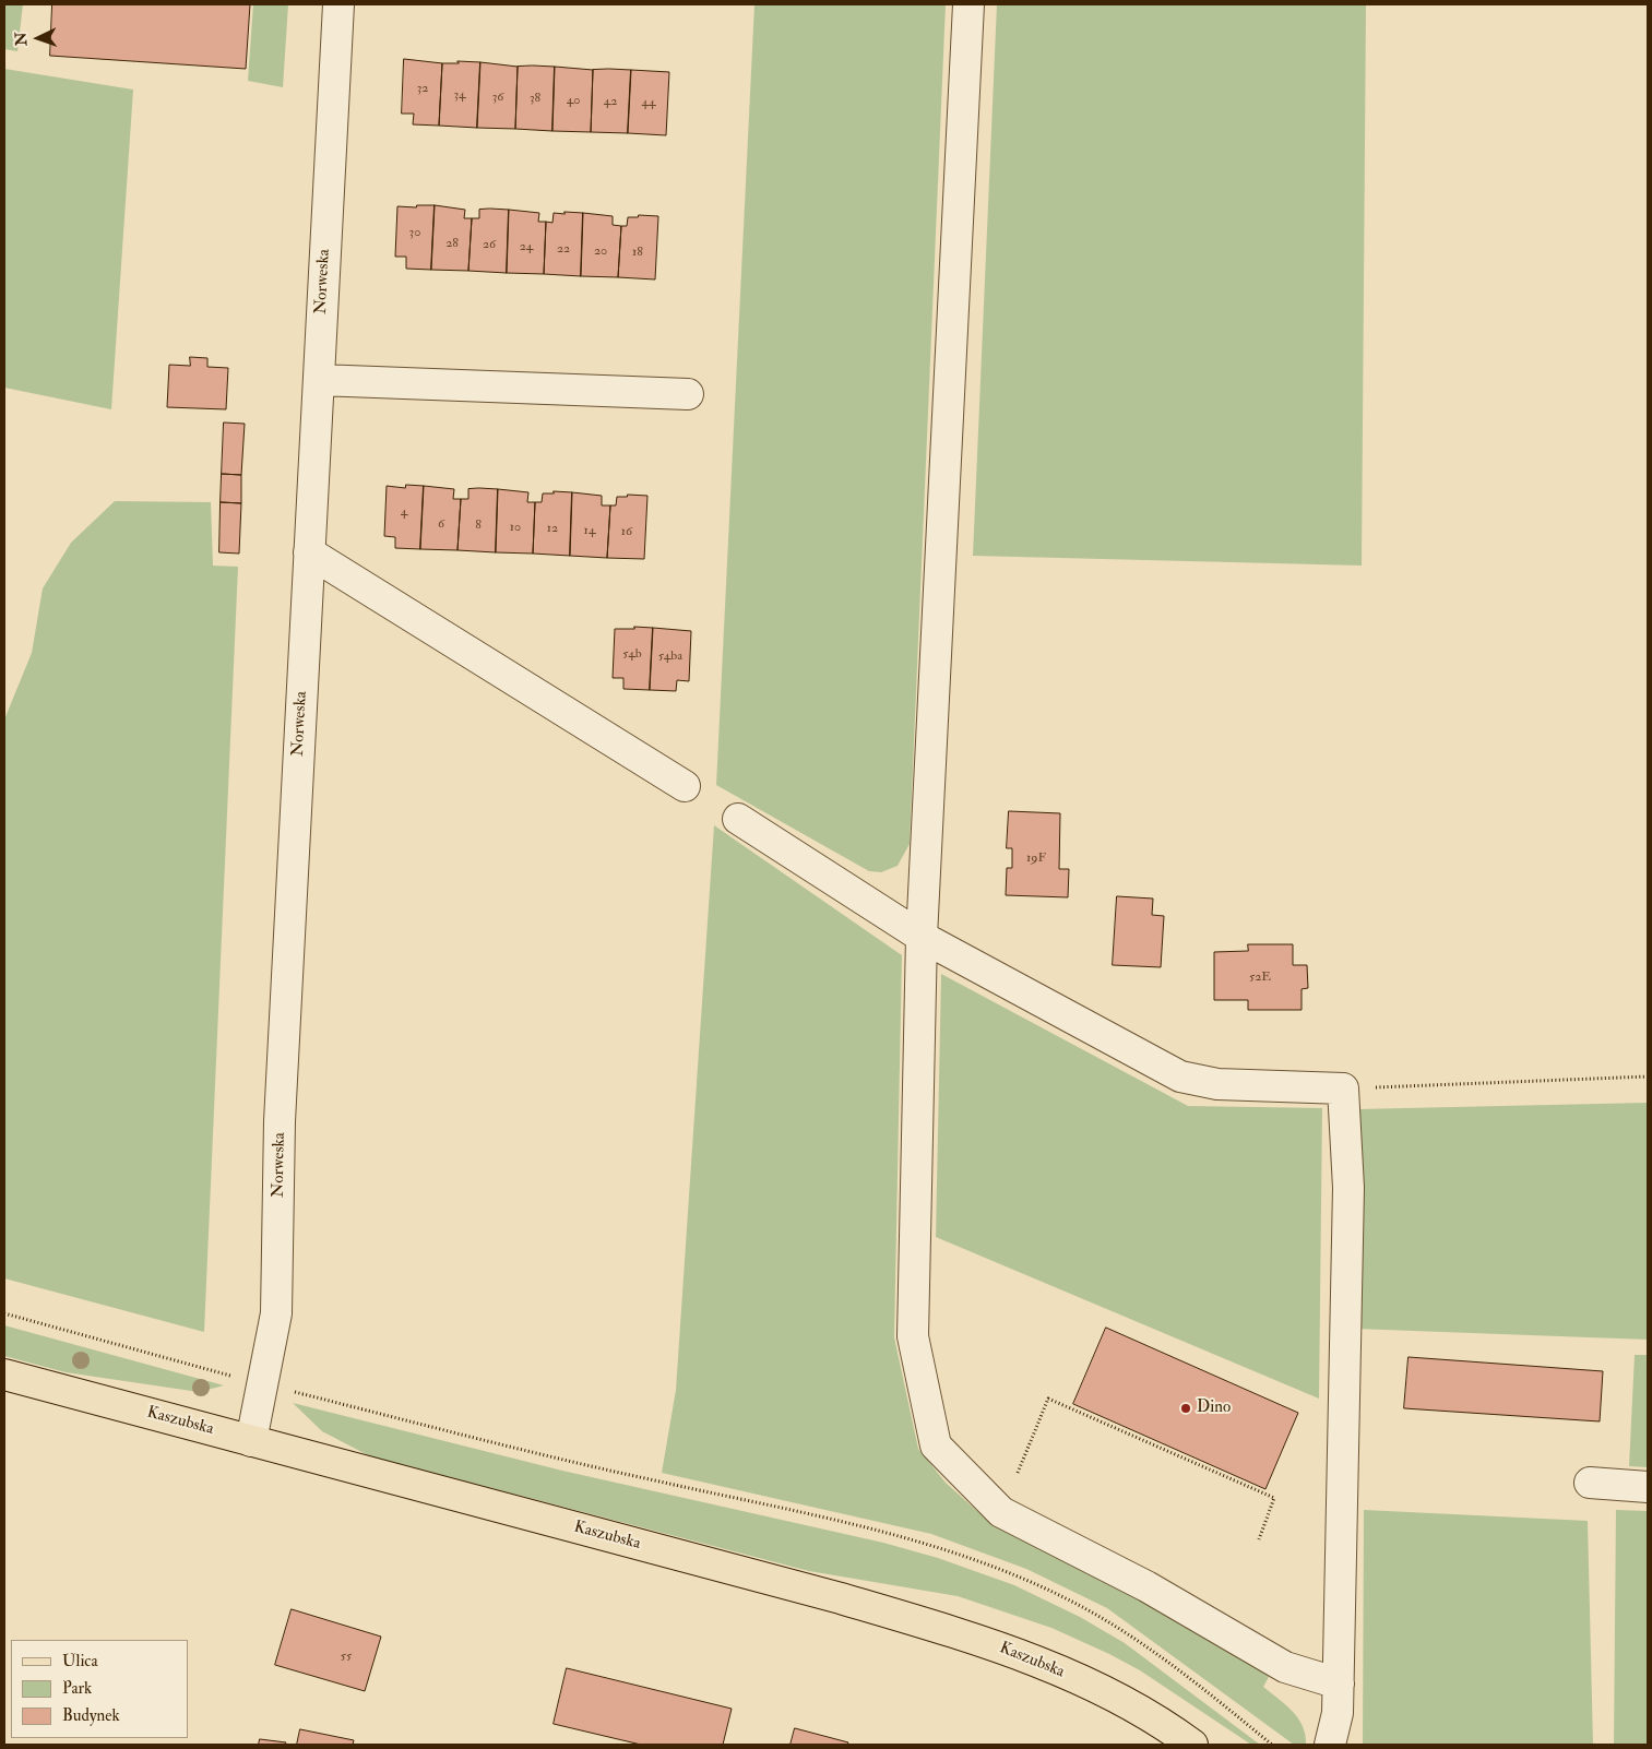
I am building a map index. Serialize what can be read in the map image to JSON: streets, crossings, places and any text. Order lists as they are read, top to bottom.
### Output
{
  "streets": {
    "main road": ["Kaszubska"],
    "street": ["Norweska"]
  },
  "crossings": [
    ["Norweska", "Kaszubska"]
  ],
  "places": ["Dino"],
  "house_numbers": [
    "32",
    "34",
    "36",
    "38",
    "40",
    "42",
    "44",
    "30",
    "28",
    "26",
    "24",
    "22",
    "20",
    "18",
    "4",
    "6",
    "8",
    "10",
    "12",
    "14",
    "16",
    "54b",
    "54ba",
    "19F",
    "52E",
    "55"
  ],
  "legend": ["Ulica", "Park", "Budynek"],
  "north": "left"
}
